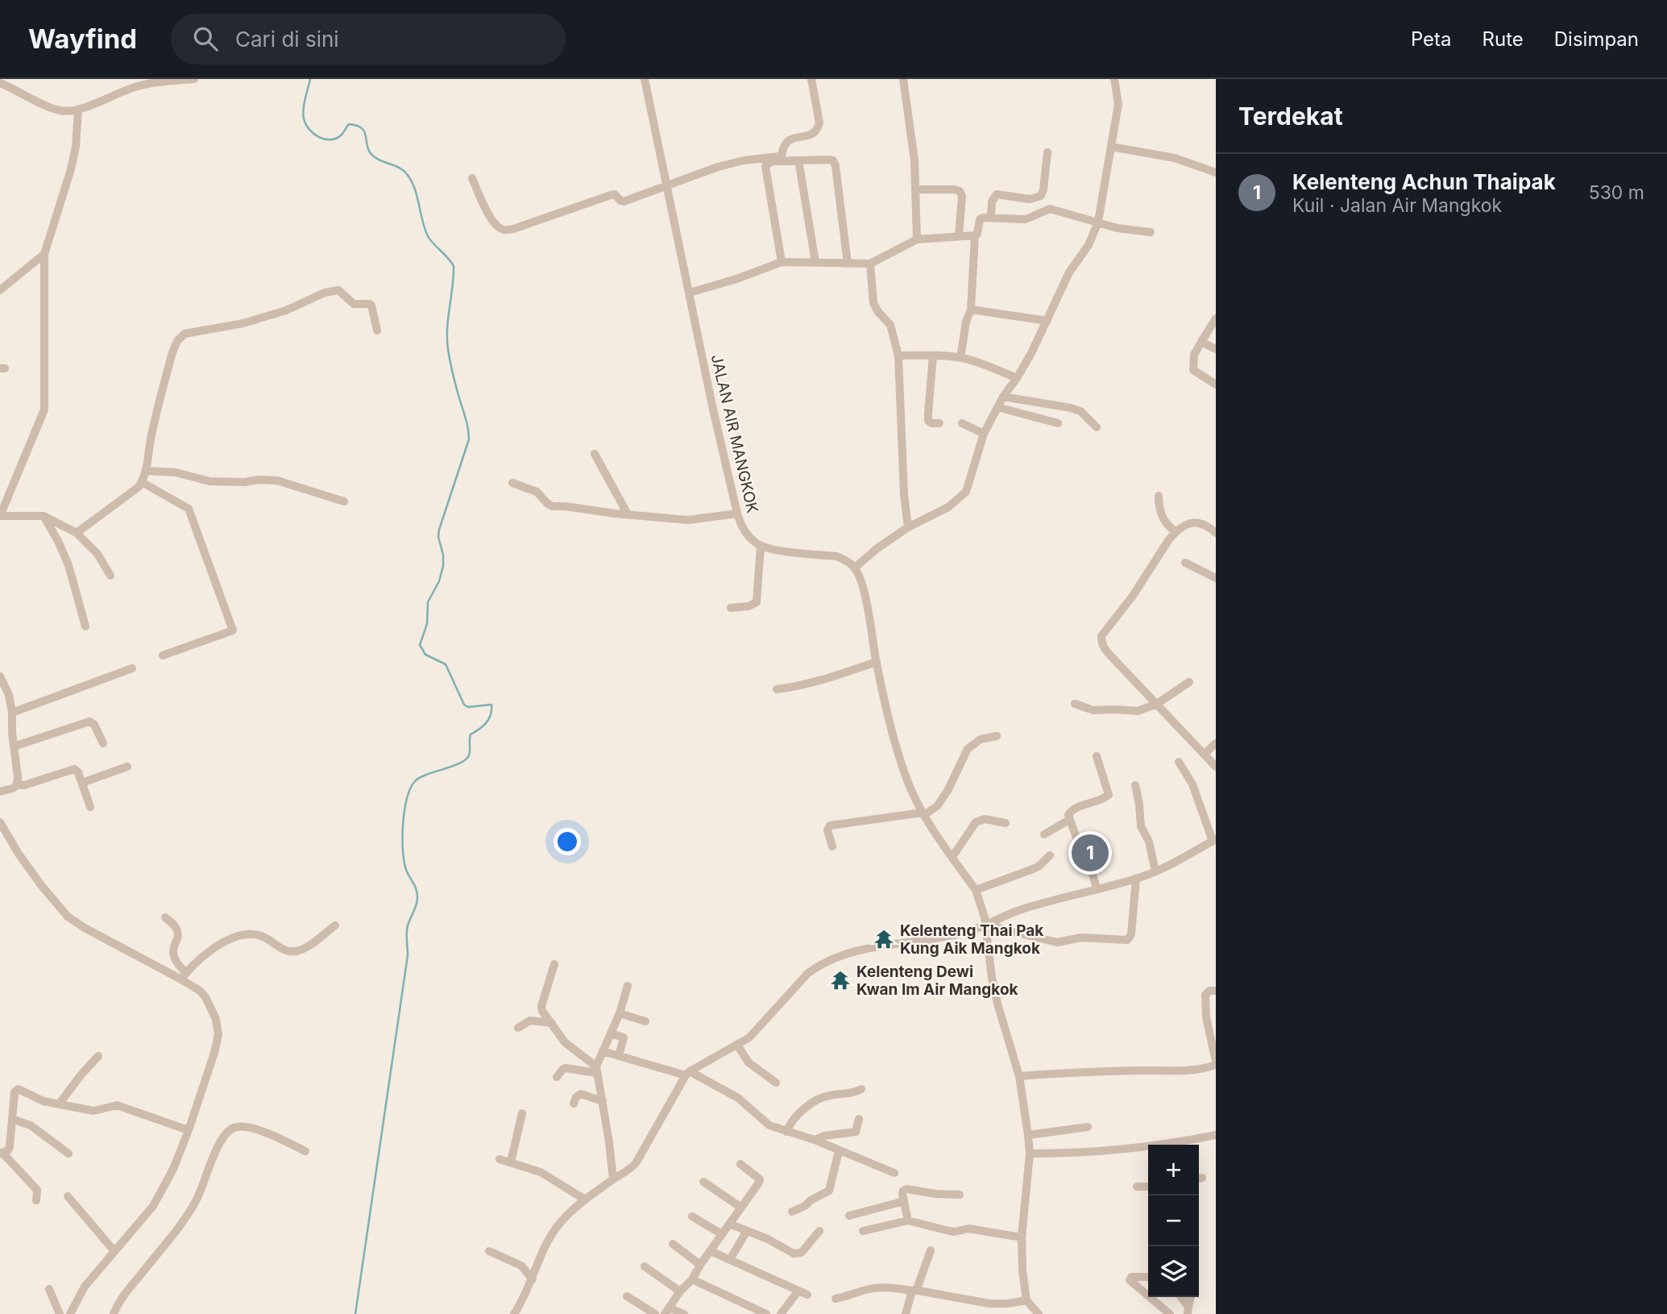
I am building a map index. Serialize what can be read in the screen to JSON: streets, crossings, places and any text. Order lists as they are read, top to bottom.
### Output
{
  "streets": {
    "street": ["JALAN AIR MANGKOK"]
  },
  "places": {
    "temple": ["Kelenteng Thai Pak Kung Aik Mangkok", "Kelenteng Dewi Kwan Im Air Mangkok"]
  },
  "page": {
    "header": "Wayfind",
    "search": "Cari di sini",
    "nav": ["Peta", "Rute", "Disimpan"],
    "heading": "Terdekat",
    "list": [
      {
        "mark": "1",
        "name": "Kelenteng Achun Thaipak",
        "note": "Kuil · Jalan Air Mangkok",
        "value": "530 m"
      }
    ],
    "pins": "1",
    "map_buttons": ["+", "−"]
  }
}
